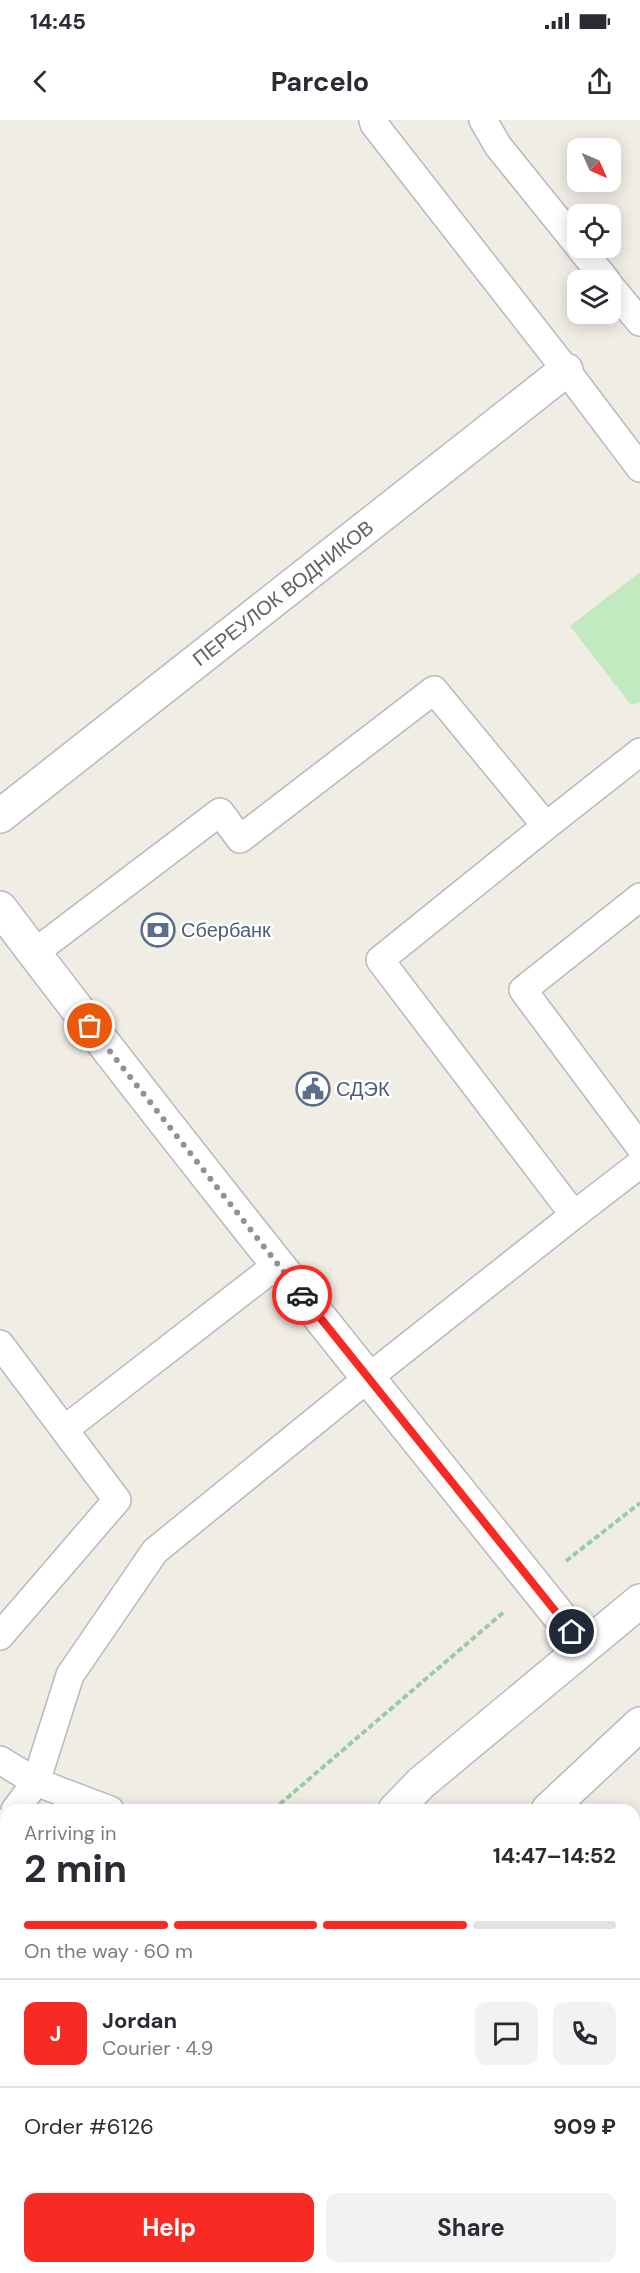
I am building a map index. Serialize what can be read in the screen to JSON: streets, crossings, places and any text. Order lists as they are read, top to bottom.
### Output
{
  "streets": {
    "street": ["ПЕРЕУЛОК ВОДНИКОВ"]
  },
  "places": {
    "bank": ["Сбербанк"],
    "public building": ["СДЭК"]
  },
  "north": "bottom right",
  "page": {
    "status": "14:45",
    "header": "Parcelo",
    "heading": ["2 min", "Arriving in", "14:47–14:52"],
    "panel": [
      "Jordan",
      "Courier · 4.9",
      "Order #6126",
      "909 ₽"
    ],
    "bar": "On the way · 60 m",
    "round": "J",
    "buttons": ["Help", "Share"]
  }
}
